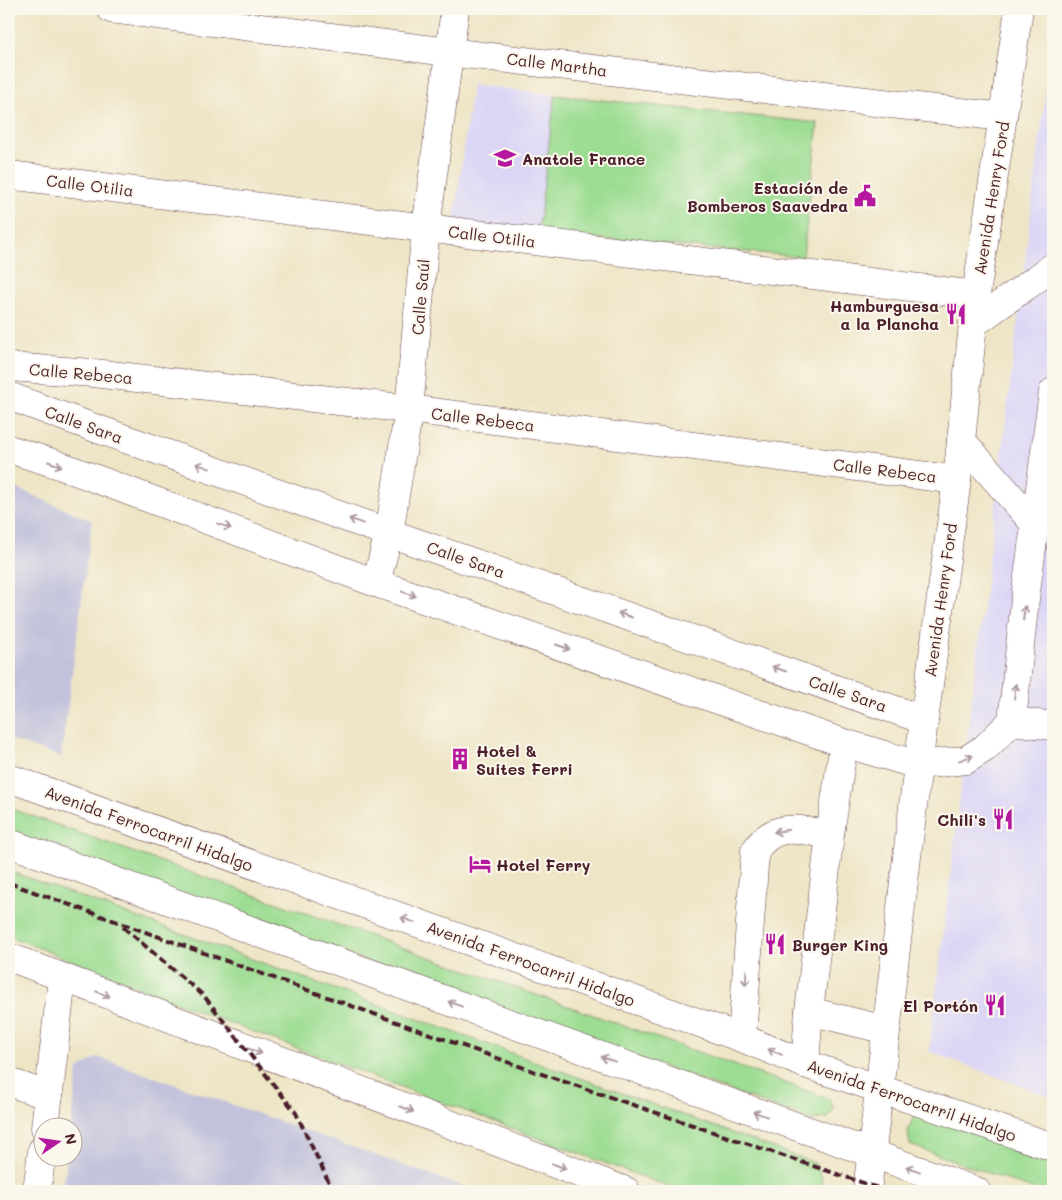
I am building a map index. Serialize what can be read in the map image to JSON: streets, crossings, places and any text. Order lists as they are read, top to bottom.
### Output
{
  "streets": {
    "street": [
      "Calle Martha",
      "Calle Otilia",
      "Avenida Henry Ford",
      "Calle Saúl",
      "Calle Rebeca",
      "Calle Sara",
      "Avenida Ferrocarril Hidalgo"
    ]
  },
  "crossings": [
    ["Calle Martha", "Avenida Henry Ford"],
    ["Calle Martha", "Calle Saúl"],
    ["Calle Otilia", "Avenida Henry Ford"],
    ["Calle Otilia", "Calle Saúl"],
    ["Avenida Henry Ford", "Calle Rebeca"],
    ["Avenida Henry Ford", "Calle Sara"],
    ["Avenida Henry Ford", "Avenida Ferrocarril Hidalgo"],
    ["Calle Saúl", "Calle Rebeca"],
    ["Calle Saúl", "Calle Sara"]
  ],
  "places": {
    "school or university": ["Anatole France"],
    "public building": ["Estación de Bomberos Saavedra"],
    "restaurant": [
      "Hamburguesa a la Plancha",
      "Chili's",
      "Burger King",
      "El Portón"
    ],
    "building": ["Hotel & Suites Ferri"],
    "hotel": ["Hotel Ferry"]
  },
  "north": "right"
}
